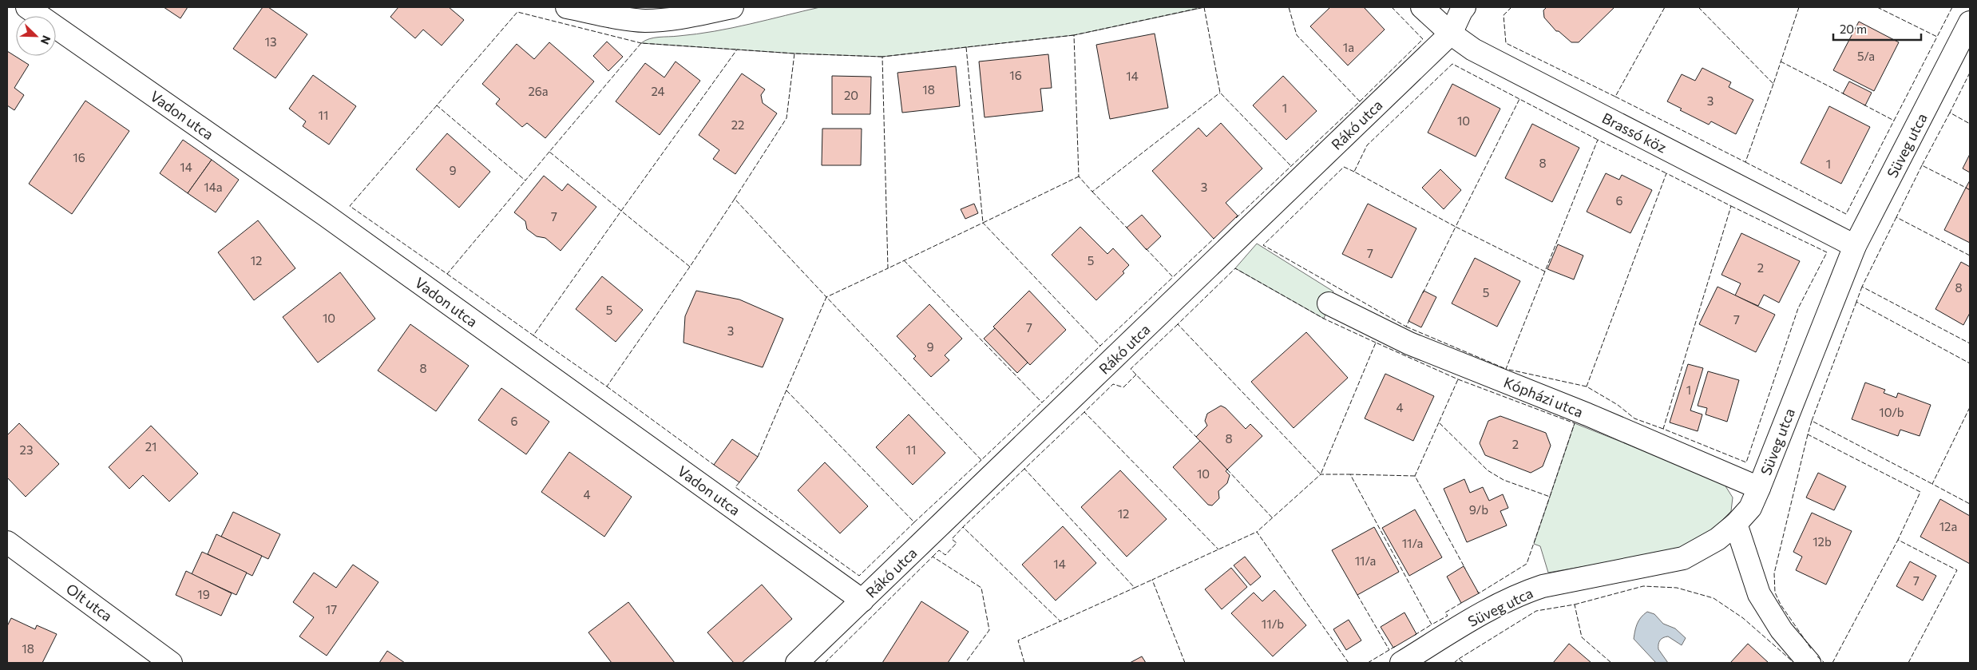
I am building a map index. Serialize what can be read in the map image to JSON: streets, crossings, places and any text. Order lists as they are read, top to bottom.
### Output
{
  "streets": {
    "street": [
      "Vadon utca",
      "Rákó utca",
      "Brassó köz",
      "Süveg utca",
      "Kópházi utca",
      "Olt utca"
    ]
  },
  "crossings": [
    ["Vadon utca", "Rákó utca"],
    ["Rákó utca", "Brassó köz"],
    ["Brassó köz", "Süveg utca"],
    ["Süveg utca", "Kópházi utca"]
  ],
  "house_numbers": [
    "13",
    "1a",
    "5/a",
    "16",
    "14",
    "18",
    "26a",
    "24",
    "20",
    "3",
    "1",
    "11",
    "10",
    "22",
    "16",
    "8",
    "1",
    "14",
    "9",
    "14a",
    "3",
    "6",
    "7",
    "7",
    "12",
    "5",
    "2",
    "8",
    "5",
    "5",
    "10",
    "7",
    "7",
    "3",
    "9",
    "8",
    "1",
    "4",
    "10/b",
    "6",
    "8",
    "2",
    "21",
    "23",
    "11",
    "10",
    "4",
    "9/b",
    "12",
    "12a",
    "12b",
    "11/a",
    "11/a",
    "14",
    "7",
    "19",
    "17",
    "11/b",
    "18"
  ],
  "scale_bar": "20 m",
  "north": "bottom right"
}
